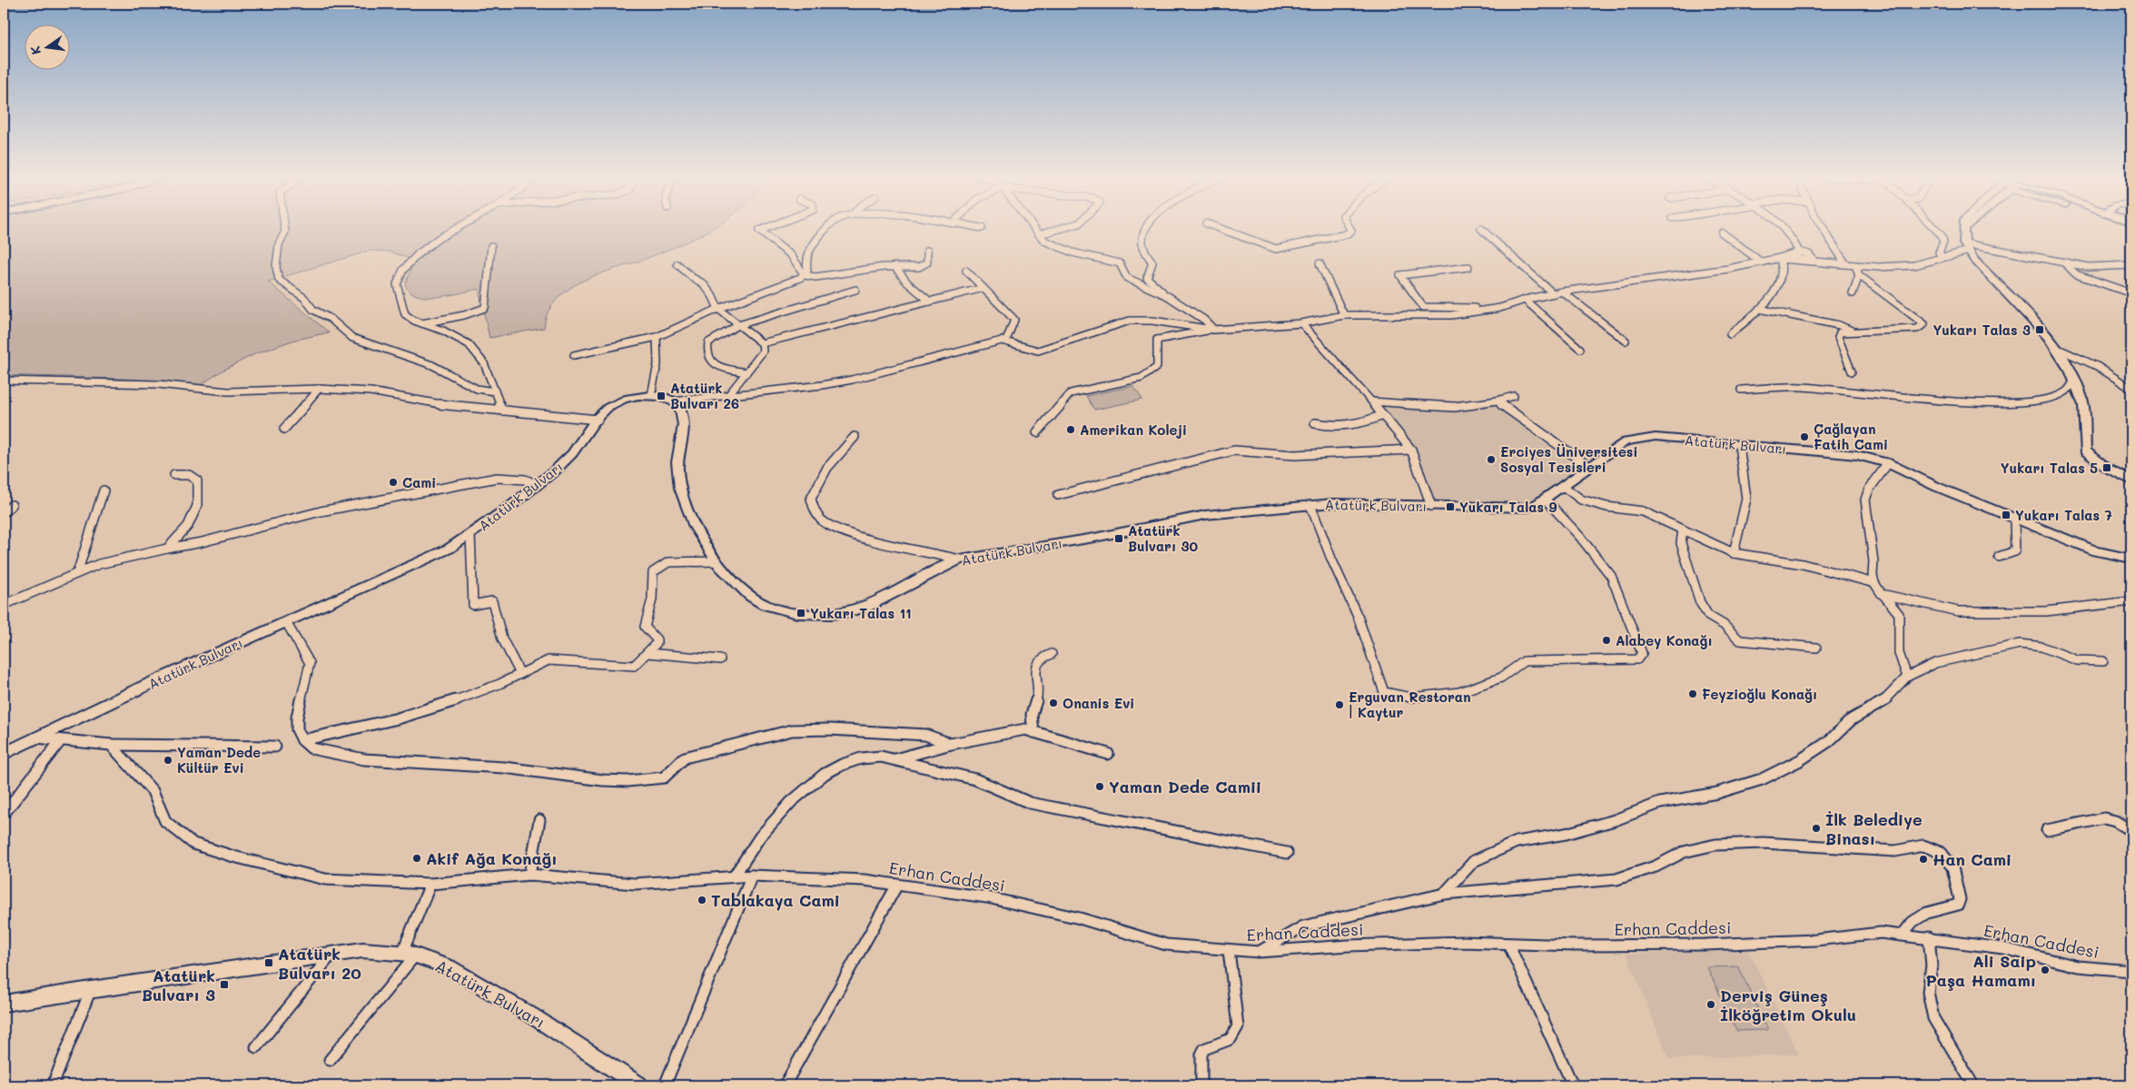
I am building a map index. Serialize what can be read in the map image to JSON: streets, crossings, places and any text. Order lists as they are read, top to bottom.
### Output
{
  "streets": {
    "street": ["Atatürk Bulvarı", "Erhan Caddesi"]
  },
  "places": {
    "transit": [
      "Yukarı Talas 3",
      "Atatürk Bulvarı 26",
      "Yukarı Talas 5",
      "Yukarı Talas 9",
      "Yukarı Talas 7",
      "Atatürk Bulvarı 30",
      "Yukarı Talas 11",
      "Atatürk Bulvarı 20",
      "Atatürk Bulvarı 3"
    ],
    "other": [
      "Amerikan Koleji",
      "Çağlayan Fatih Cami",
      "Erciyes Üniversitesi Sosyal Tesisleri",
      "Cami",
      "Alabey Konağı",
      "Feyzioğlu Konağı",
      "Onanis Evi",
      "Erguvan Restoran | Kaytur",
      "Yaman Dede Kültür Evi",
      "Yaman Dede Camii",
      "İlk Belediye Binası",
      "Akif Ağa Konağı",
      "Han Cami",
      "Tablakaya Cami",
      "Ali Saip Paşa Hamamı",
      "Derviş Güneş İlköğretim Okulu"
    ]
  },
  "north": "left"
}
